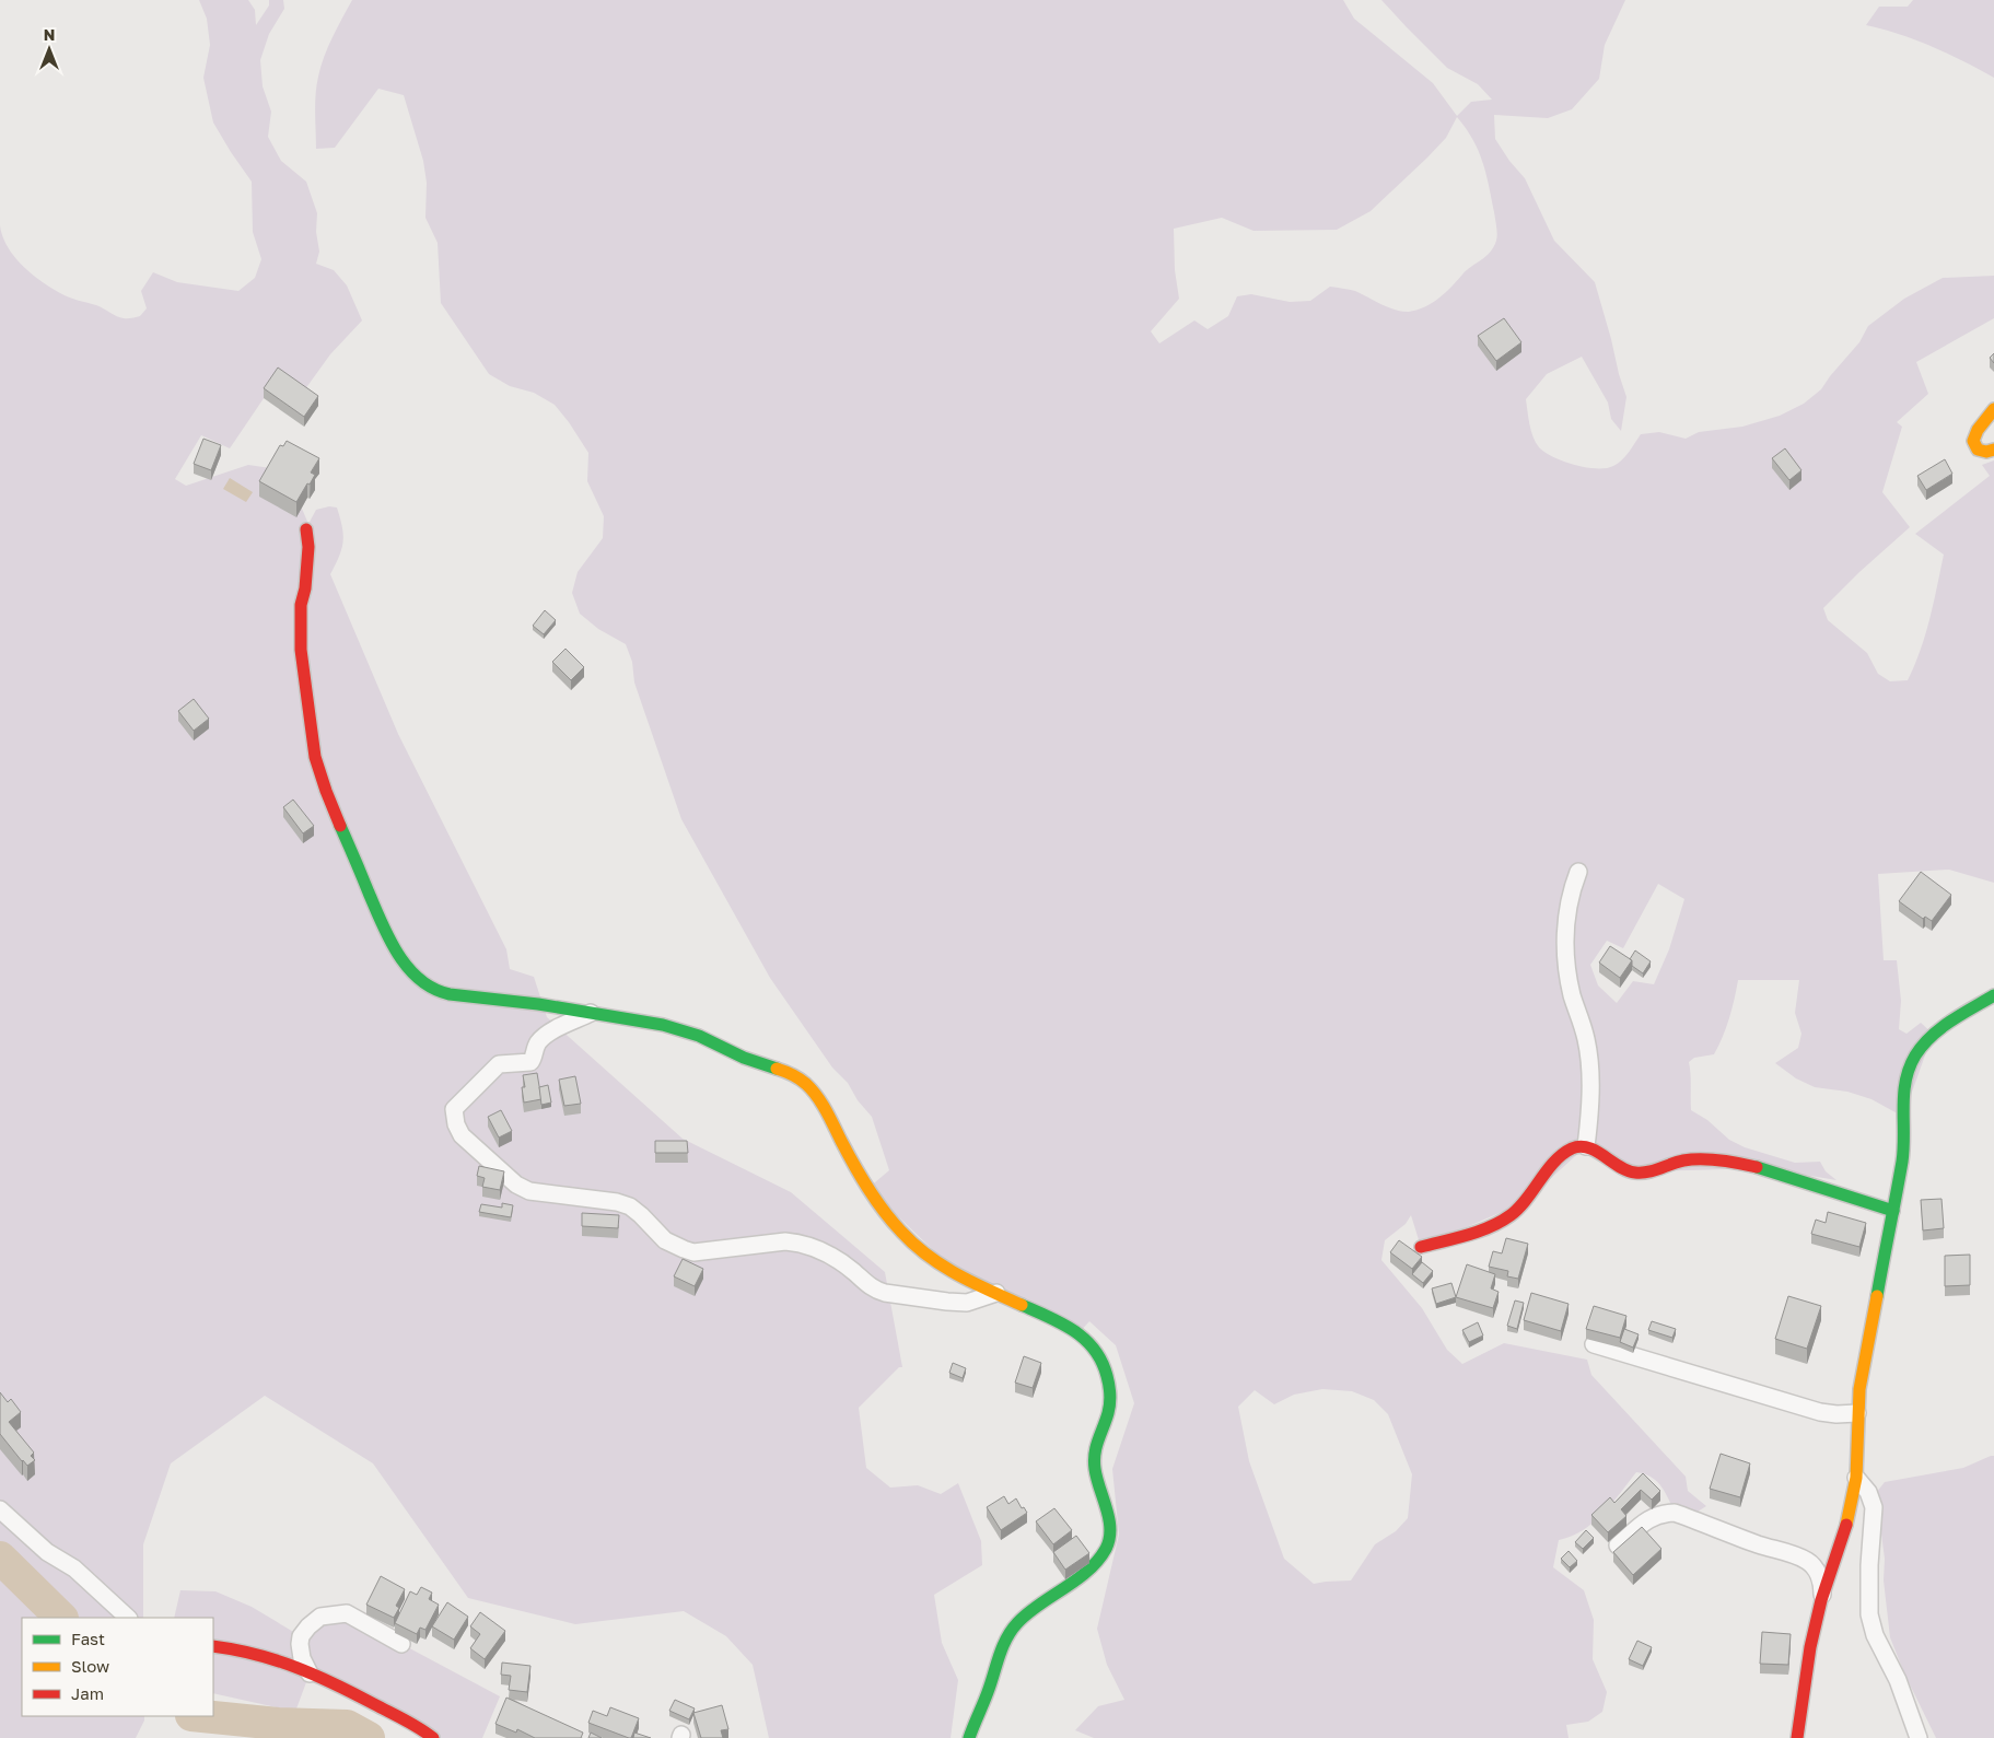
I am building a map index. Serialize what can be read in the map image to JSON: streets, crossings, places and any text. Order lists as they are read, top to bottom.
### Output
{
  "legend": ["Fast", "Slow", "Jam"],
  "north": "top"
}
